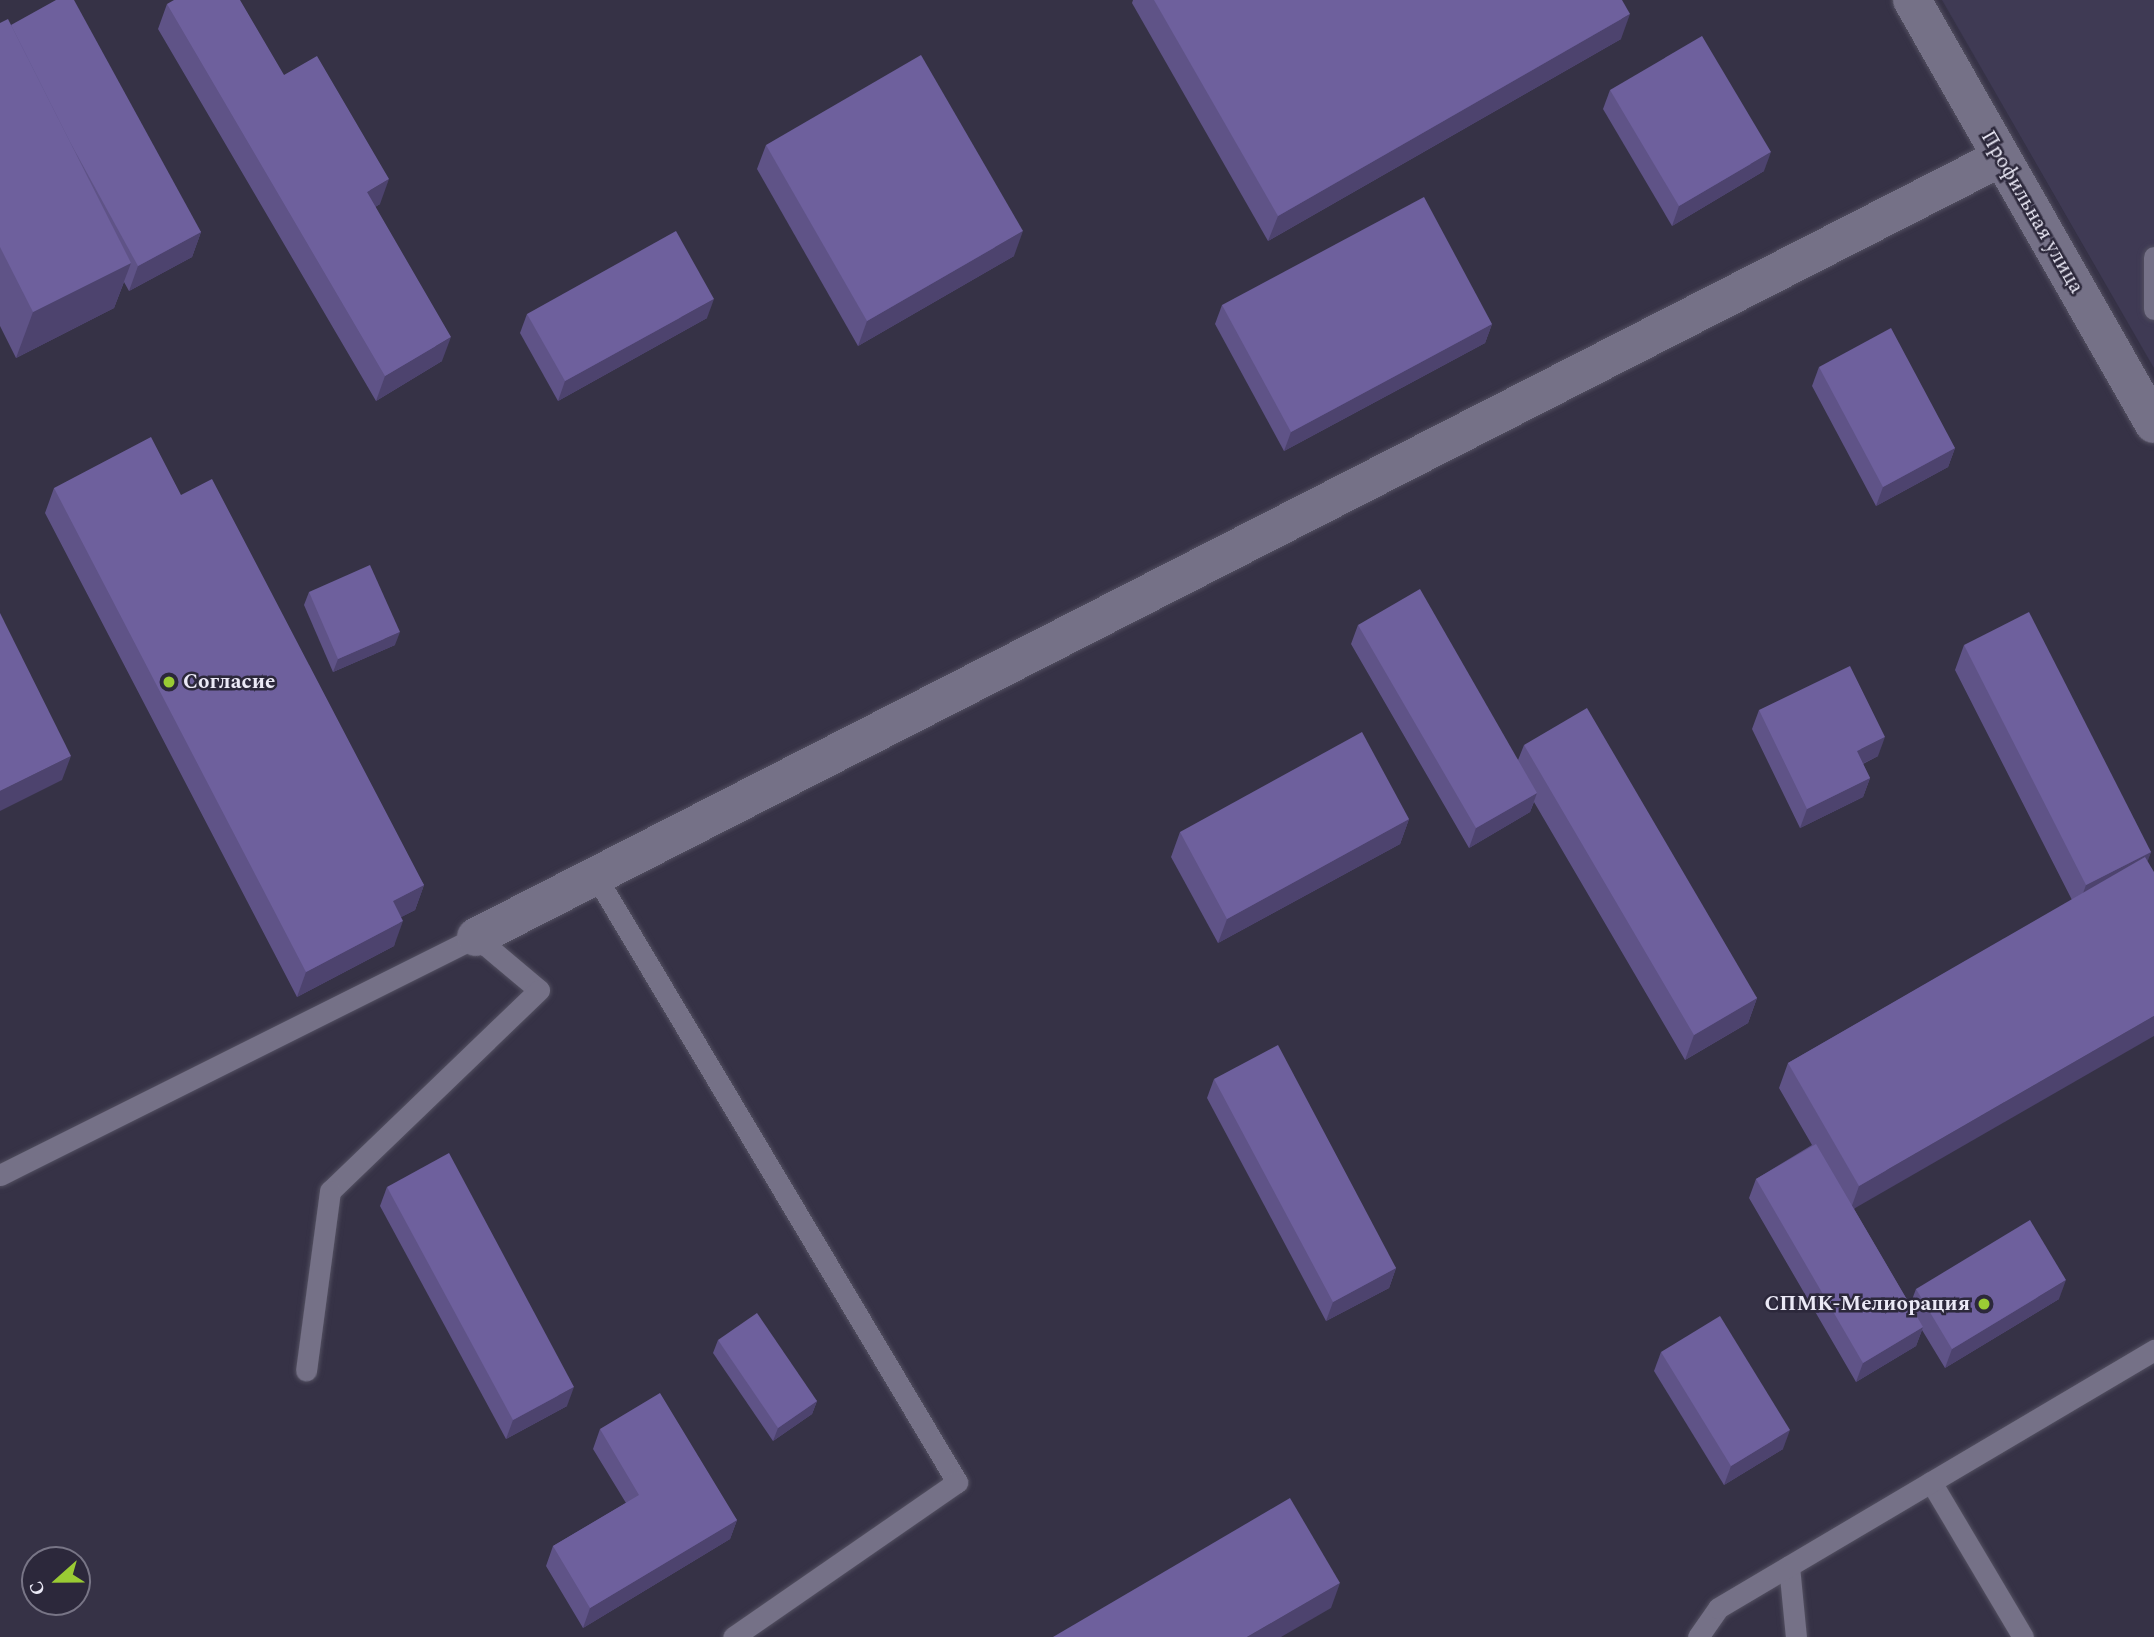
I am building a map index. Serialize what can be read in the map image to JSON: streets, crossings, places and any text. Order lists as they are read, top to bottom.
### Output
{
  "streets": {
    "street": ["Профильная улица"]
  },
  "places": ["Согласие", "СПМК-Мелиорация"],
  "north": "left"
}
